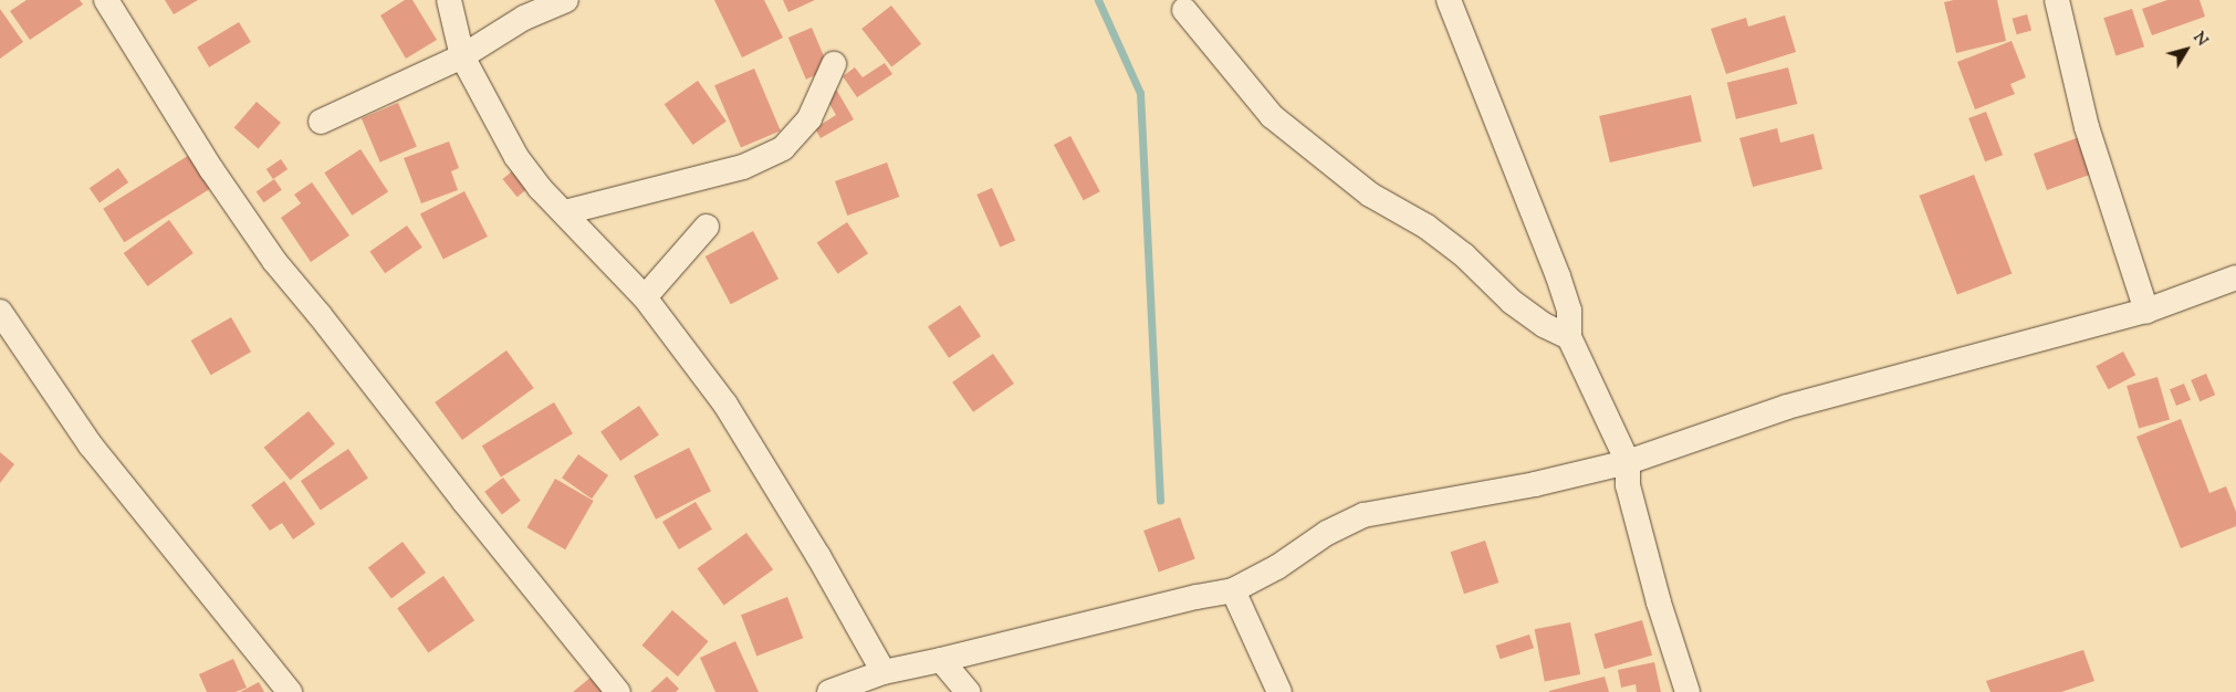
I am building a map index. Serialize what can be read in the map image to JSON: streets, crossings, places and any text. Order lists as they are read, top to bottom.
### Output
{
  "north": "top right"
}
